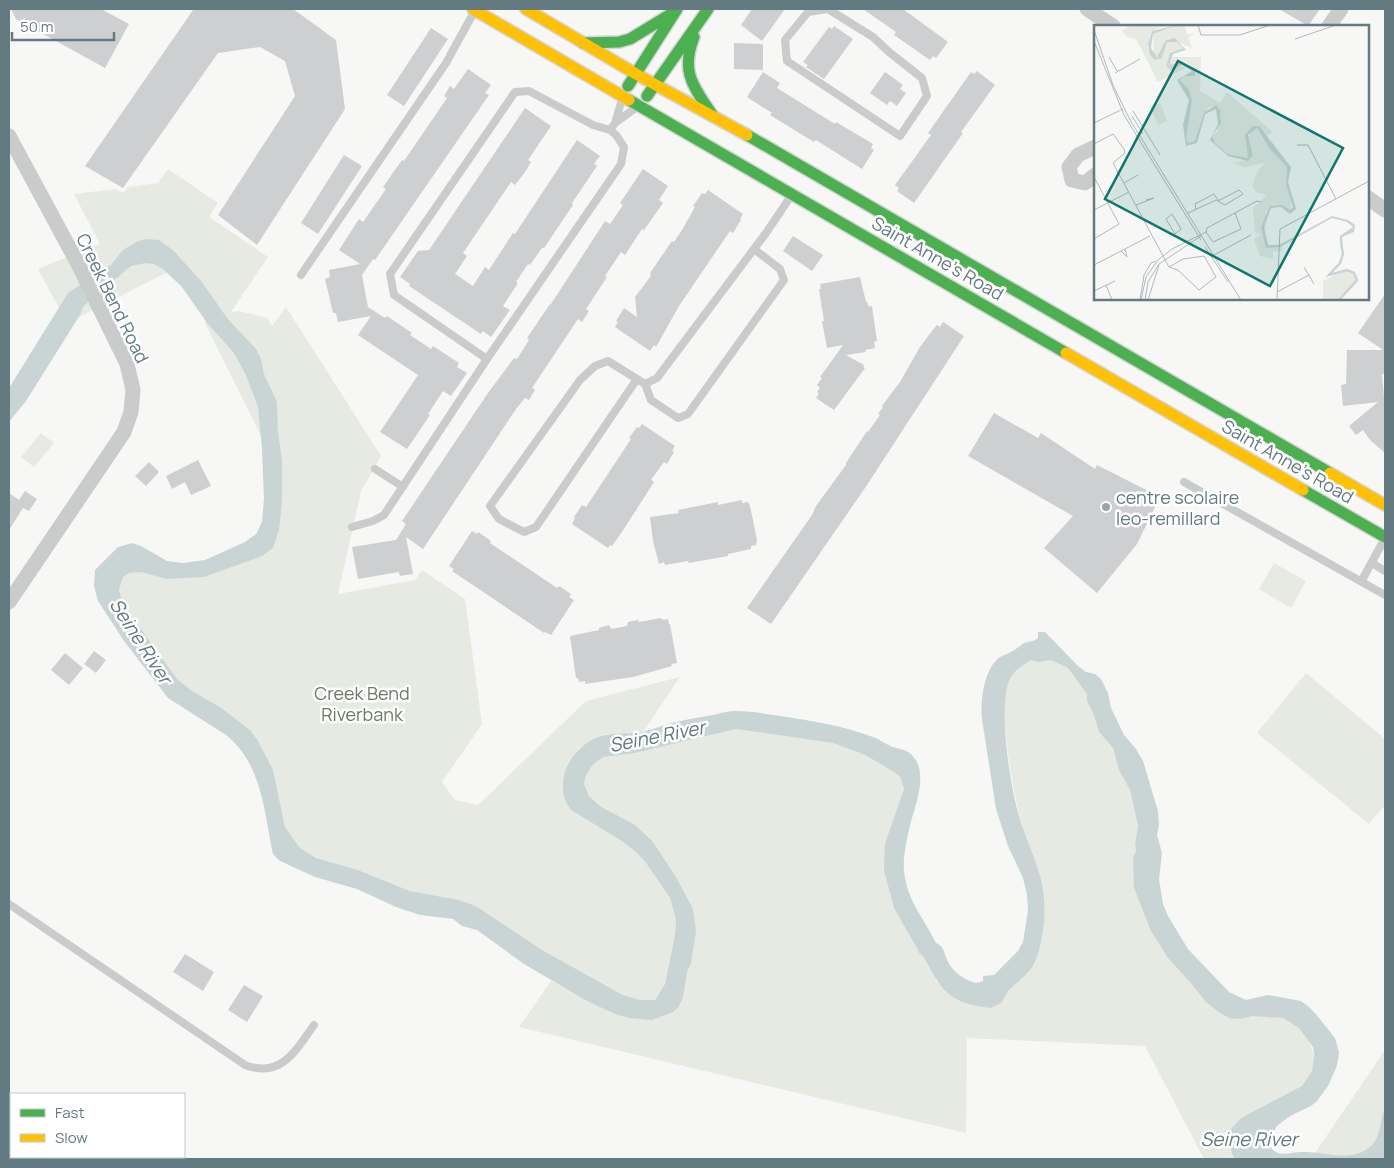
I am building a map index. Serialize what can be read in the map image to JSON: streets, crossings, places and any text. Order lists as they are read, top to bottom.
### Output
{
  "streets": {
    "main road": ["Saint Anne's Road"],
    "street": ["Creek Bend Road"]
  },
  "water": ["Seine River"],
  "parks": ["Creek Bend Riverbank"],
  "places": ["centre scolaire leo-remillard"],
  "legend": ["Fast", "Slow"],
  "scale_bar": "50 m"
}
